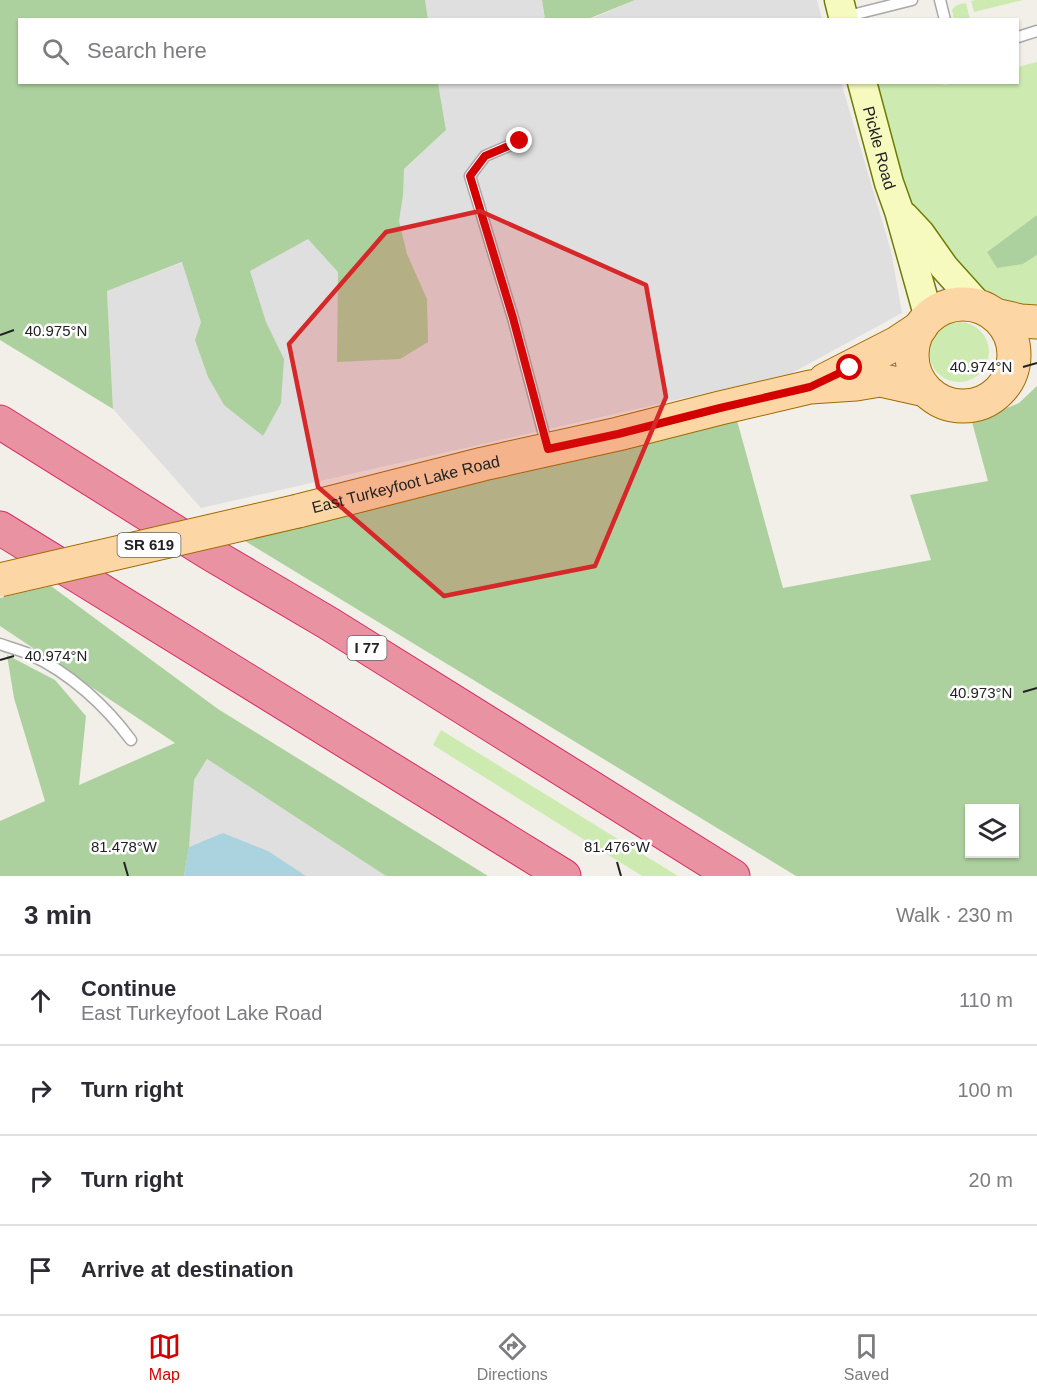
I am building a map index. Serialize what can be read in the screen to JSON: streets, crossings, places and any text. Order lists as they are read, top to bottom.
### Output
{
  "streets": {
    "highway": ["I 77"],
    "main road": ["East Turkeyfoot Lake Road", "SR 619"],
    "street": ["Pickle Road"]
  },
  "crossings": [
    ["Pickle Road", "East Turkeyfoot Lake Road"]
  ],
  "page": {
    "search": "Search here",
    "heading": ["3 min", "Walk · 230 m"],
    "list": [
      ["Continue", "East Turkeyfoot Lake Road", "110 m"],
      ["Turn right", "100 m"],
      ["Turn right", "20 m"],
      "Arrive at destination"
    ],
    "nav": ["Map", "Directions", "Saved"]
  },
  "coordinates": [
    "40.975°N",
    "40.974°N",
    "40.973°N",
    "81.478°W",
    "81.476°W"
  ]
}
